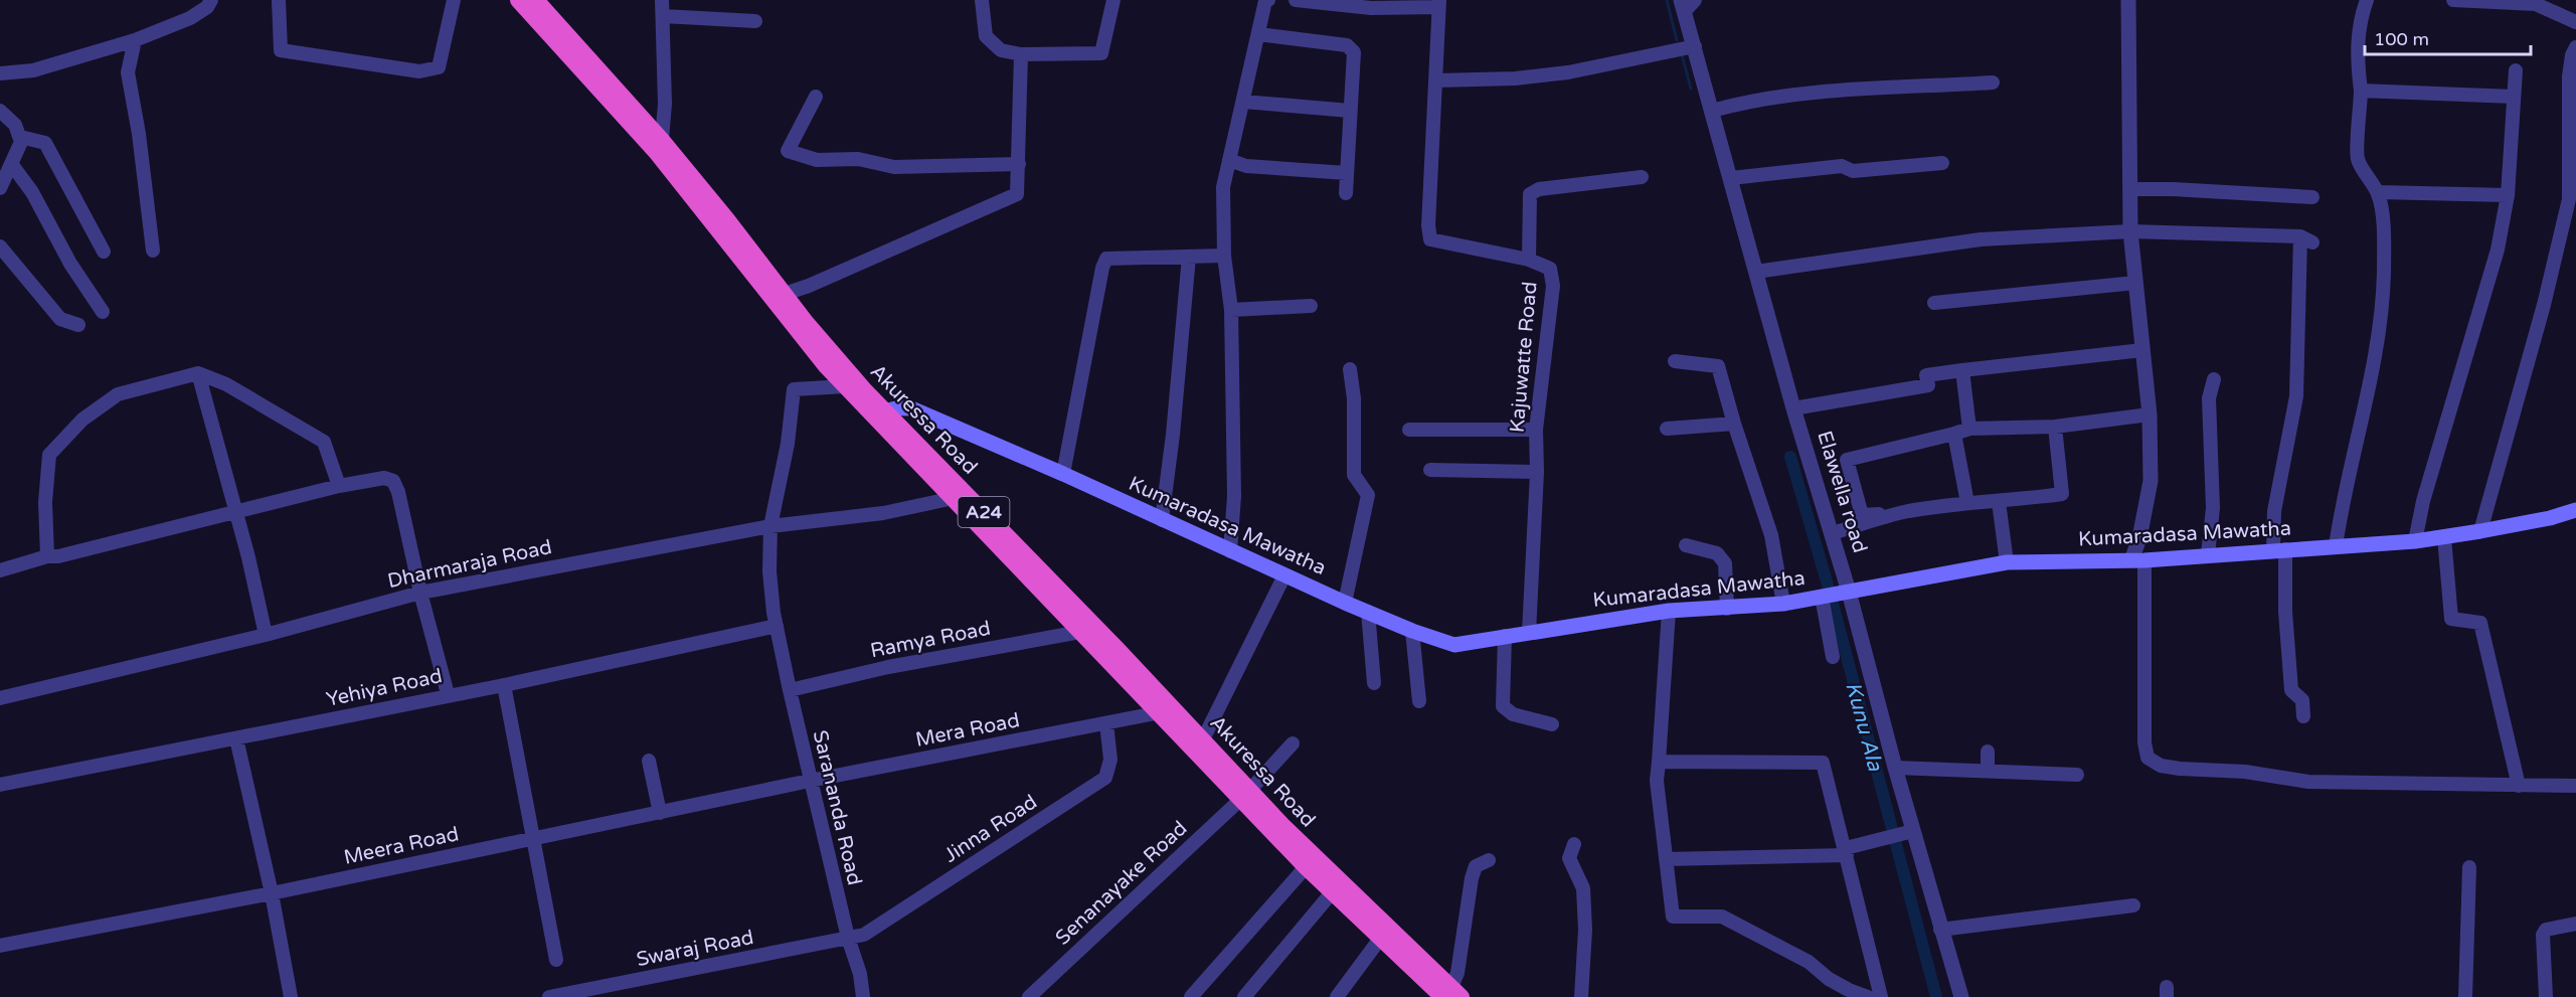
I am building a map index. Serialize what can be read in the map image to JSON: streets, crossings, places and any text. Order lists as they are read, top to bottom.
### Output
{
  "streets": {
    "highway": ["Akuressa Road", "A24"],
    "main road": ["Kumaradasa Mawatha"],
    "street": [
      "Kajuwatte Road",
      "Elawella road",
      "Dharmaraja Road",
      "Ramya Road",
      "Yehiya Road",
      "Mera Road",
      "Sarananda Road",
      "Jinna Road",
      "Meera Road",
      "Senanayake Road",
      "Swaraj Road"
    ]
  },
  "crossings": [
    ["Kajuwatte Road", "Kumaradasa Mawatha"],
    ["Akuressa Road", "Kumaradasa Mawatha"],
    ["Akuressa Road", "Dharmaraja Road"],
    ["Akuressa Road", "Ramya Road"],
    ["Akuressa Road", "Mera Road"],
    ["Akuressa Road", "Sarananda Road"],
    ["Akuressa Road", "Senanayake Road"],
    ["Elawella road", "Kumaradasa Mawatha"],
    ["Dharmaraja Road", "Sarananda Road"],
    ["Ramya Road", "Sarananda Road"],
    ["Yehiya Road", "Sarananda Road"],
    ["Mera Road", "Sarananda Road"],
    ["Mera Road", "Jinna Road"],
    ["Mera Road", "Meera Road"],
    ["Sarananda Road", "Jinna Road"],
    ["Sarananda Road", "Meera Road"],
    ["Sarananda Road", "Swaraj Road"],
    ["Jinna Road", "Swaraj Road"]
  ],
  "water": ["Kunu Ala"],
  "scale_bar": "100 m"
}
